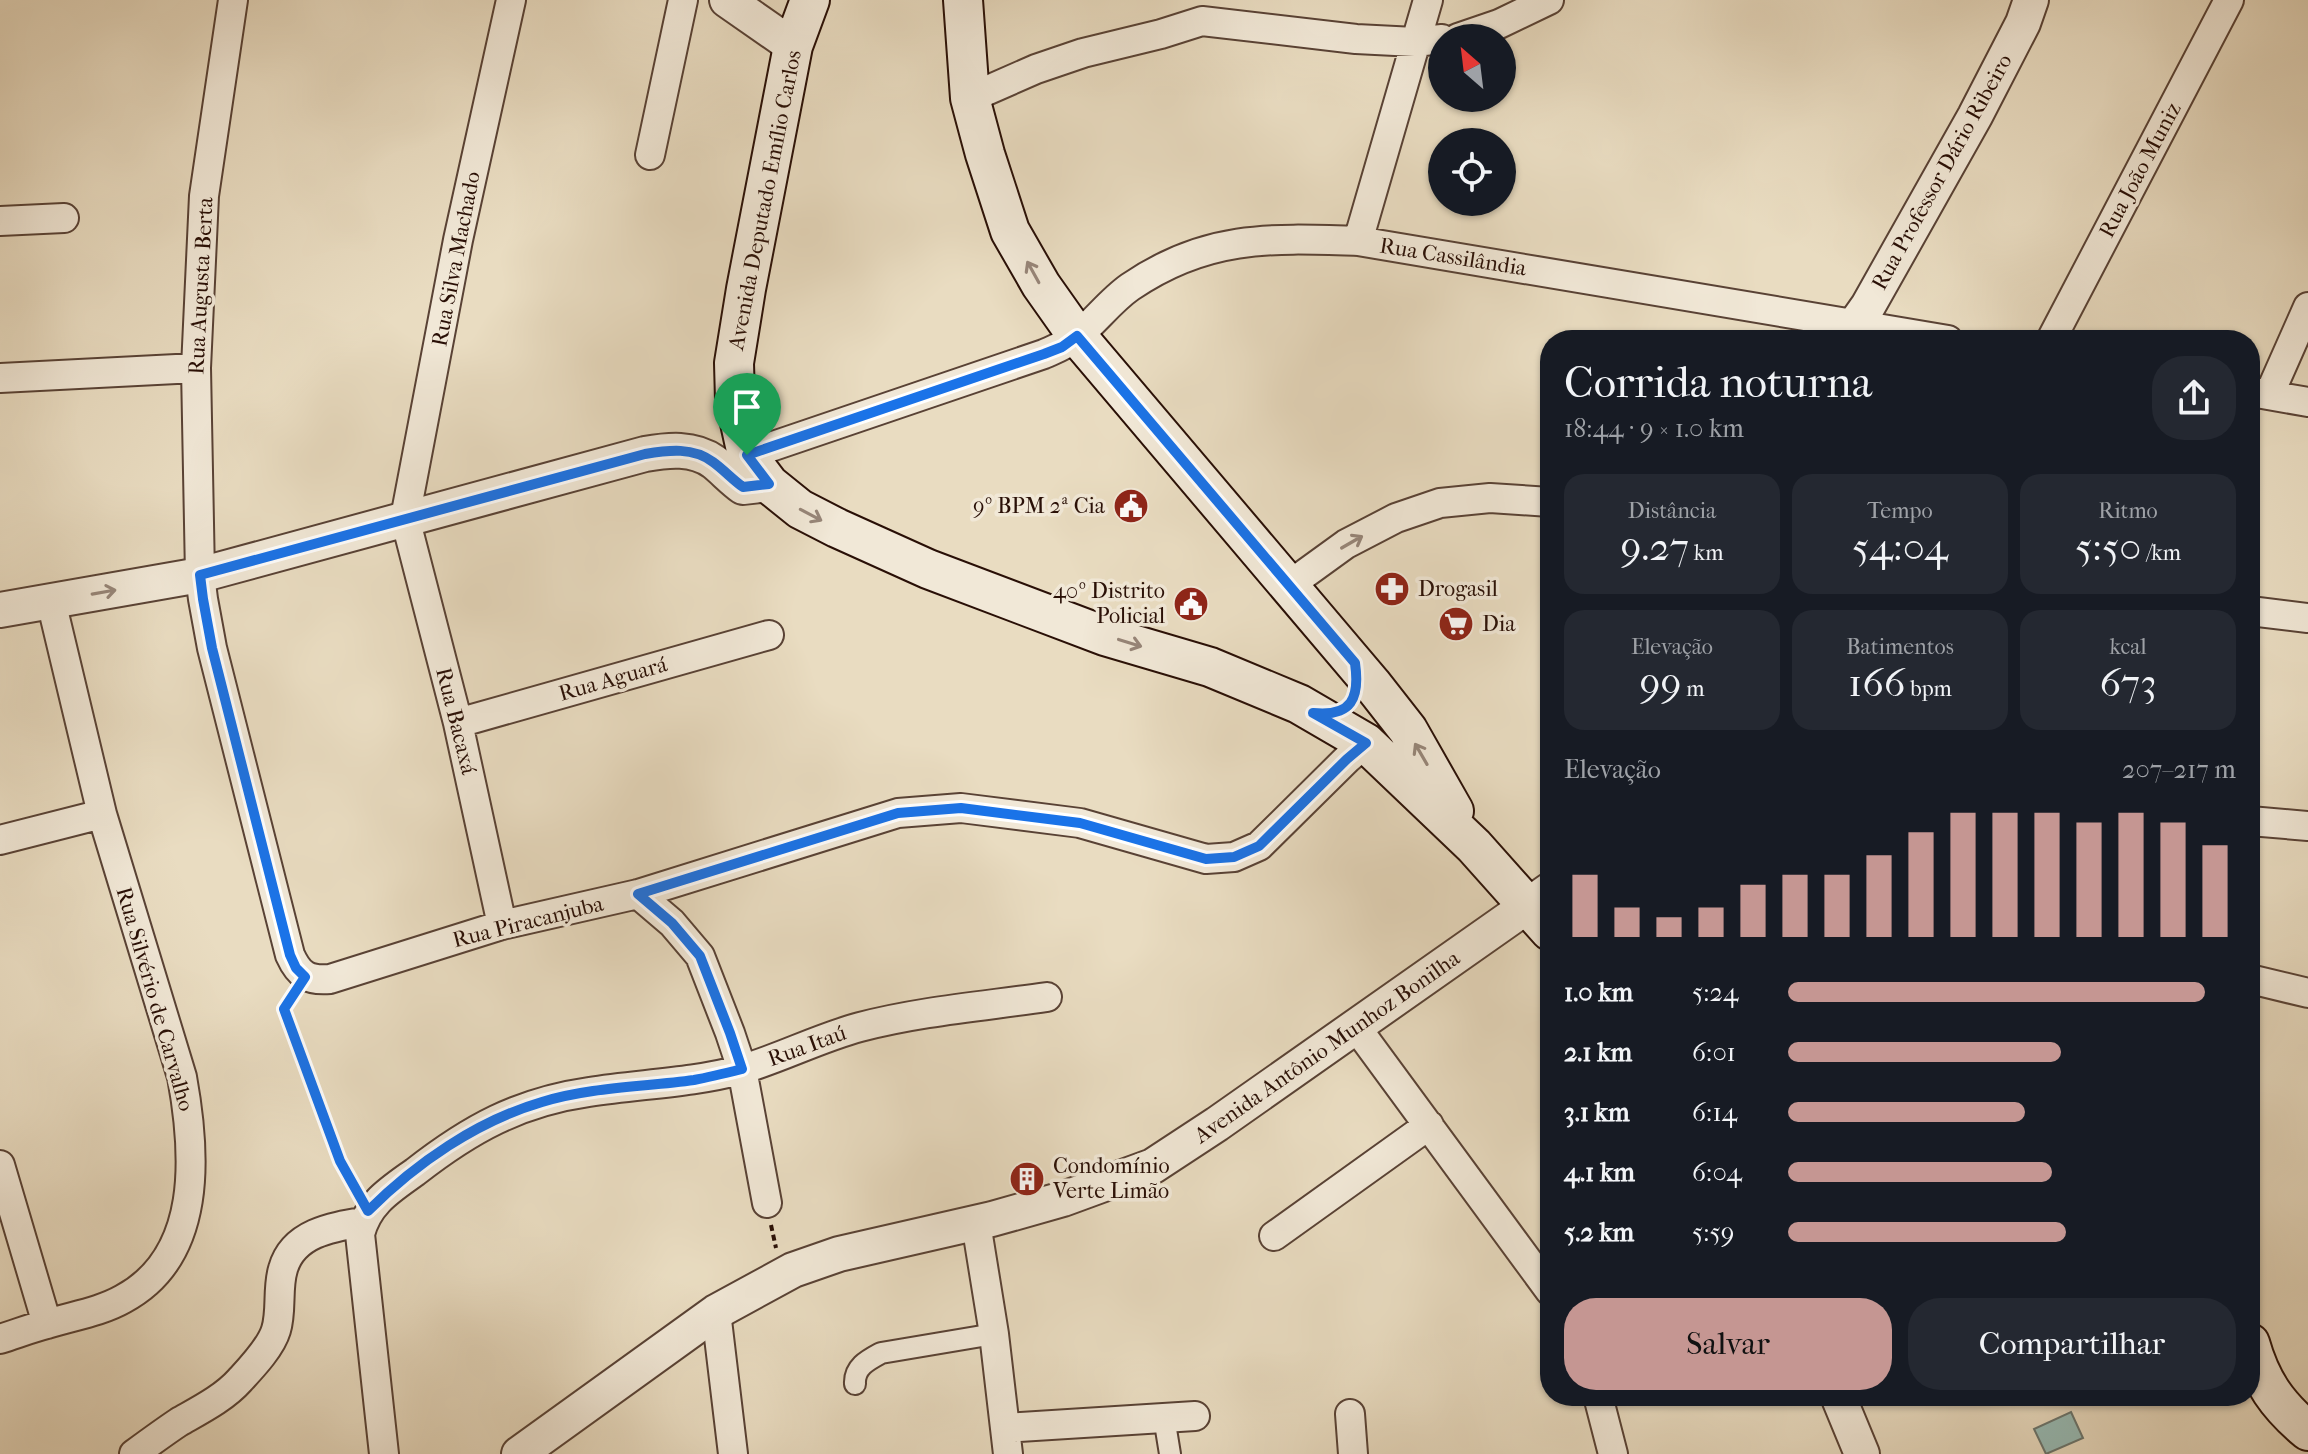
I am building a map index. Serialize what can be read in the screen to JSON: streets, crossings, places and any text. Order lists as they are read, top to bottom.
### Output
{
  "streets": {
    "main road": ["Avenida Deputado Emílio Carlos"],
    "street": [
      "Rua João Muniz",
      "Rua Professor Dário Ribeiro",
      "Rua Cassilândia",
      "Rua Silva Machado",
      "Rua Augusta Berta",
      "Rua Aguará",
      "Rua Bacaxá",
      "Rua Piracanjuba",
      "Rua Silvério de Carvalho",
      "Rua Itaú",
      "Avenida Antônio Munhoz Bonilha"
    ]
  },
  "crossings": [
    ["Avenida Deputado Emílio Carlos", "Rua Cassilândia"],
    ["Rua Silva Machado", "Rua Bacaxá"],
    ["Rua Augusta Berta", "Rua Piracanjuba"],
    ["Rua Aguará", "Rua Bacaxá"],
    ["Rua Bacaxá", "Rua Piracanjuba"]
  ],
  "places": {
    "public building": ["9º BPM 2ª Cia", "40º Distrito Policial"],
    "pharmacy": ["Drogasil"],
    "supermarket": ["Dia"],
    "building": ["Condomínio Verte Limão"]
  },
  "north": "top left",
  "page": {
    "heading": ["Corrida noturna", "18:44 · 9 × 1.0 km"],
    "stats": [
      ["Distância", "9.27 km"],
      ["Tempo", "54:04"],
      ["Ritmo", "5:50 /km"],
      ["Elevação", "99 m"],
      ["Batimentos", "166 bpm"],
      ["kcal", "673"]
    ],
    "chart": ["Elevação", "207–217 m"],
    "list": [
      {
        "name": "1.0 km",
        "note": "5:24"
      },
      {
        "name": "2.1 km",
        "note": "6:01"
      },
      {
        "name": "3.1 km",
        "note": "6:14"
      },
      {
        "name": "4.1 km",
        "note": "6:04"
      },
      {
        "name": "5.2 km",
        "note": "5:59"
      }
    ],
    "buttons": ["Salvar", "Compartilhar"]
  }
}
